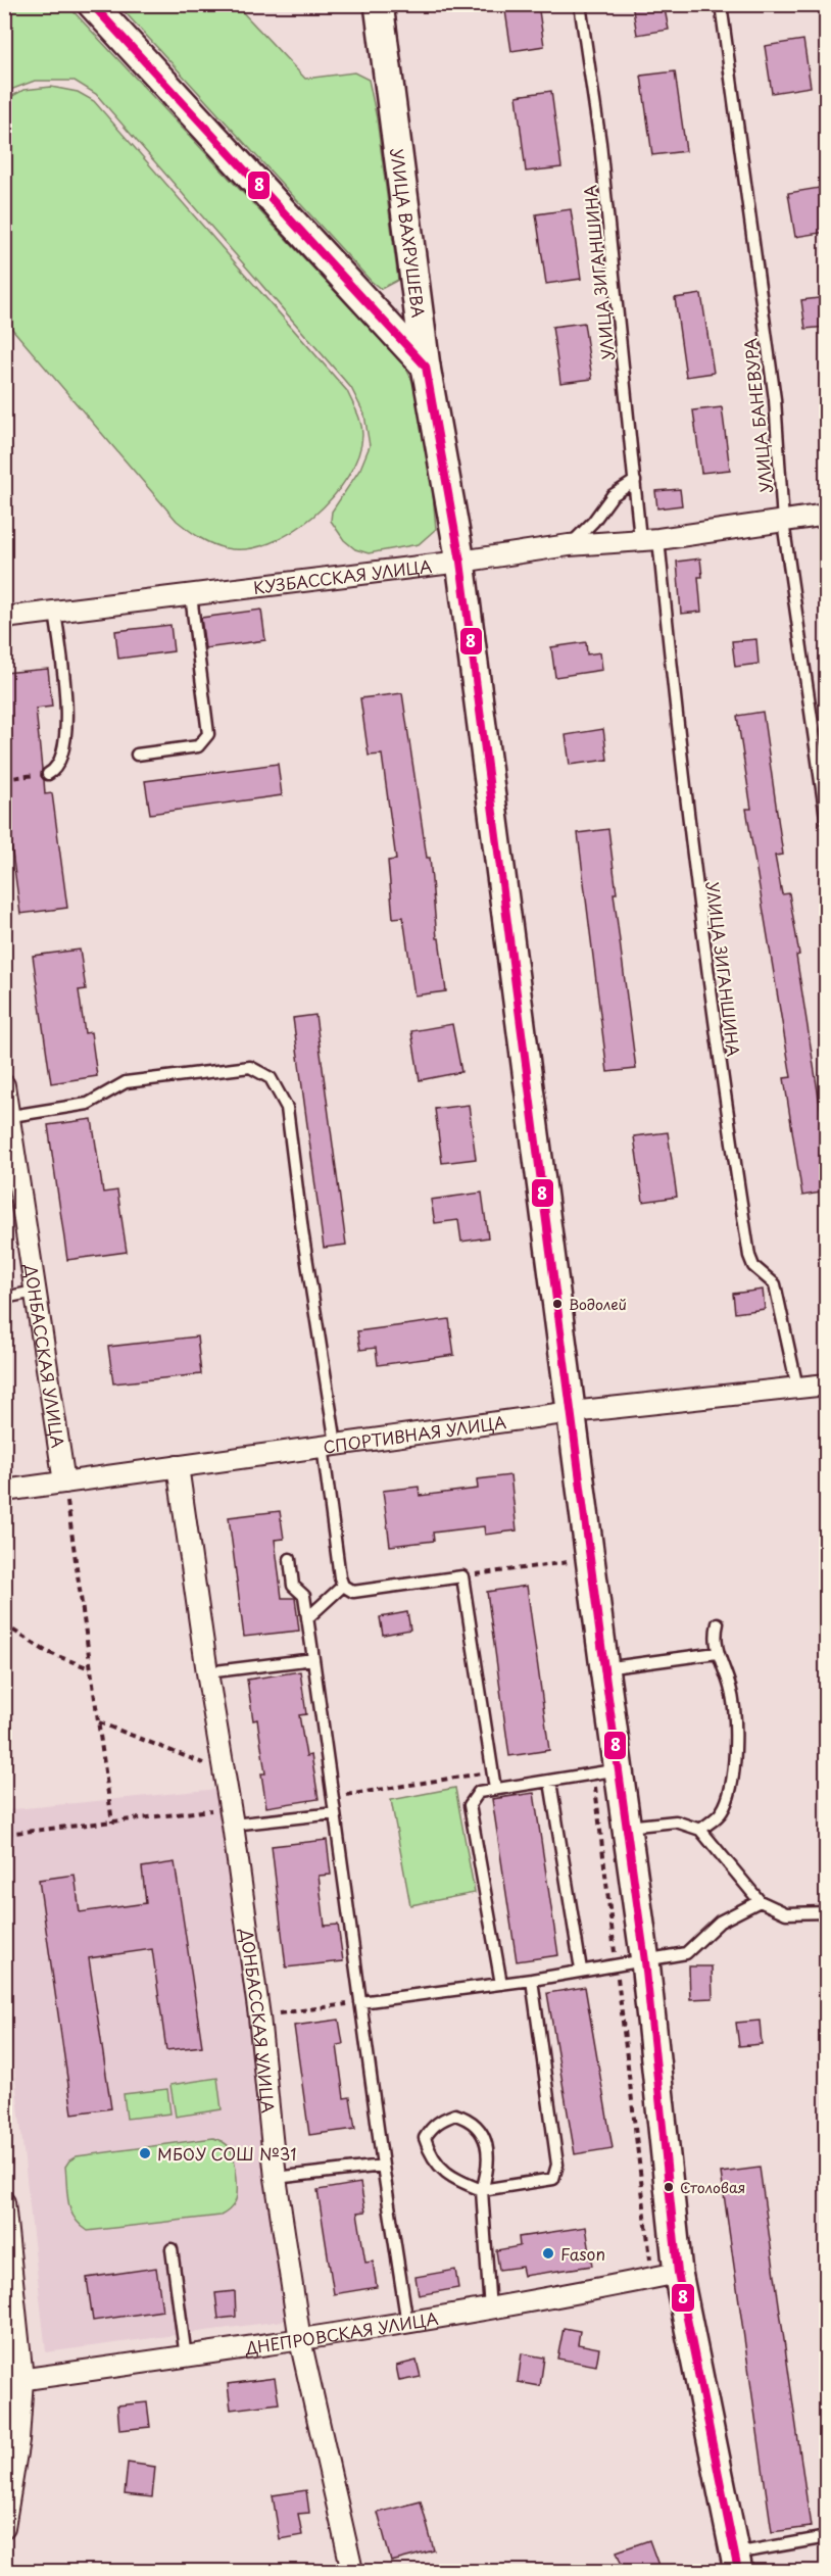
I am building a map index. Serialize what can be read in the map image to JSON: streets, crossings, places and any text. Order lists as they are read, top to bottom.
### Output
{
  "streets": {
    "main road": ["УЛИЦА ВАХРУШЕВА"],
    "street": [
      "КУЗБАССКАЯ УЛИЦА",
      "ДОНБАССКАЯ УЛИЦА",
      "СПОРТИВНАЯ УЛИЦА",
      "ДНЕПРОВСКАЯ УЛИЦА"
    ],
    "lane": ["УЛИЦА ЗИГАНШИНА", "УЛИЦА БАНЕВУРА"]
  },
  "crossings": [
    ["УЛИЦА ВАХРУШЕВА", "КУЗБАССКАЯ УЛИЦА"],
    ["УЛИЦА ВАХРУШЕВА", "СПОРТИВНАЯ УЛИЦА"],
    ["УЛИЦА ВАХРУШЕВА", "ДНЕПРОВСКАЯ УЛИЦА"],
    ["УЛИЦА ЗИГАНШИНА", "КУЗБАССКАЯ УЛИЦА"],
    ["УЛИЦА ЗИГАНШИНА", "СПОРТИВНАЯ УЛИЦА"],
    ["УЛИЦА БАНЕВУРА", "КУЗБАССКАЯ УЛИЦА"],
    ["ДОНБАССКАЯ УЛИЦА", "СПОРТИВНАЯ УЛИЦА"],
    ["ДОНБАССКАЯ УЛИЦА", "ДНЕПРОВСКАЯ УЛИЦА"]
  ],
  "places": [
    "Водолей",
    "МБОУ СОШ №31",
    "Столовая",
    "Fason"
  ],
  "lines": ["transit line 8"]
}
